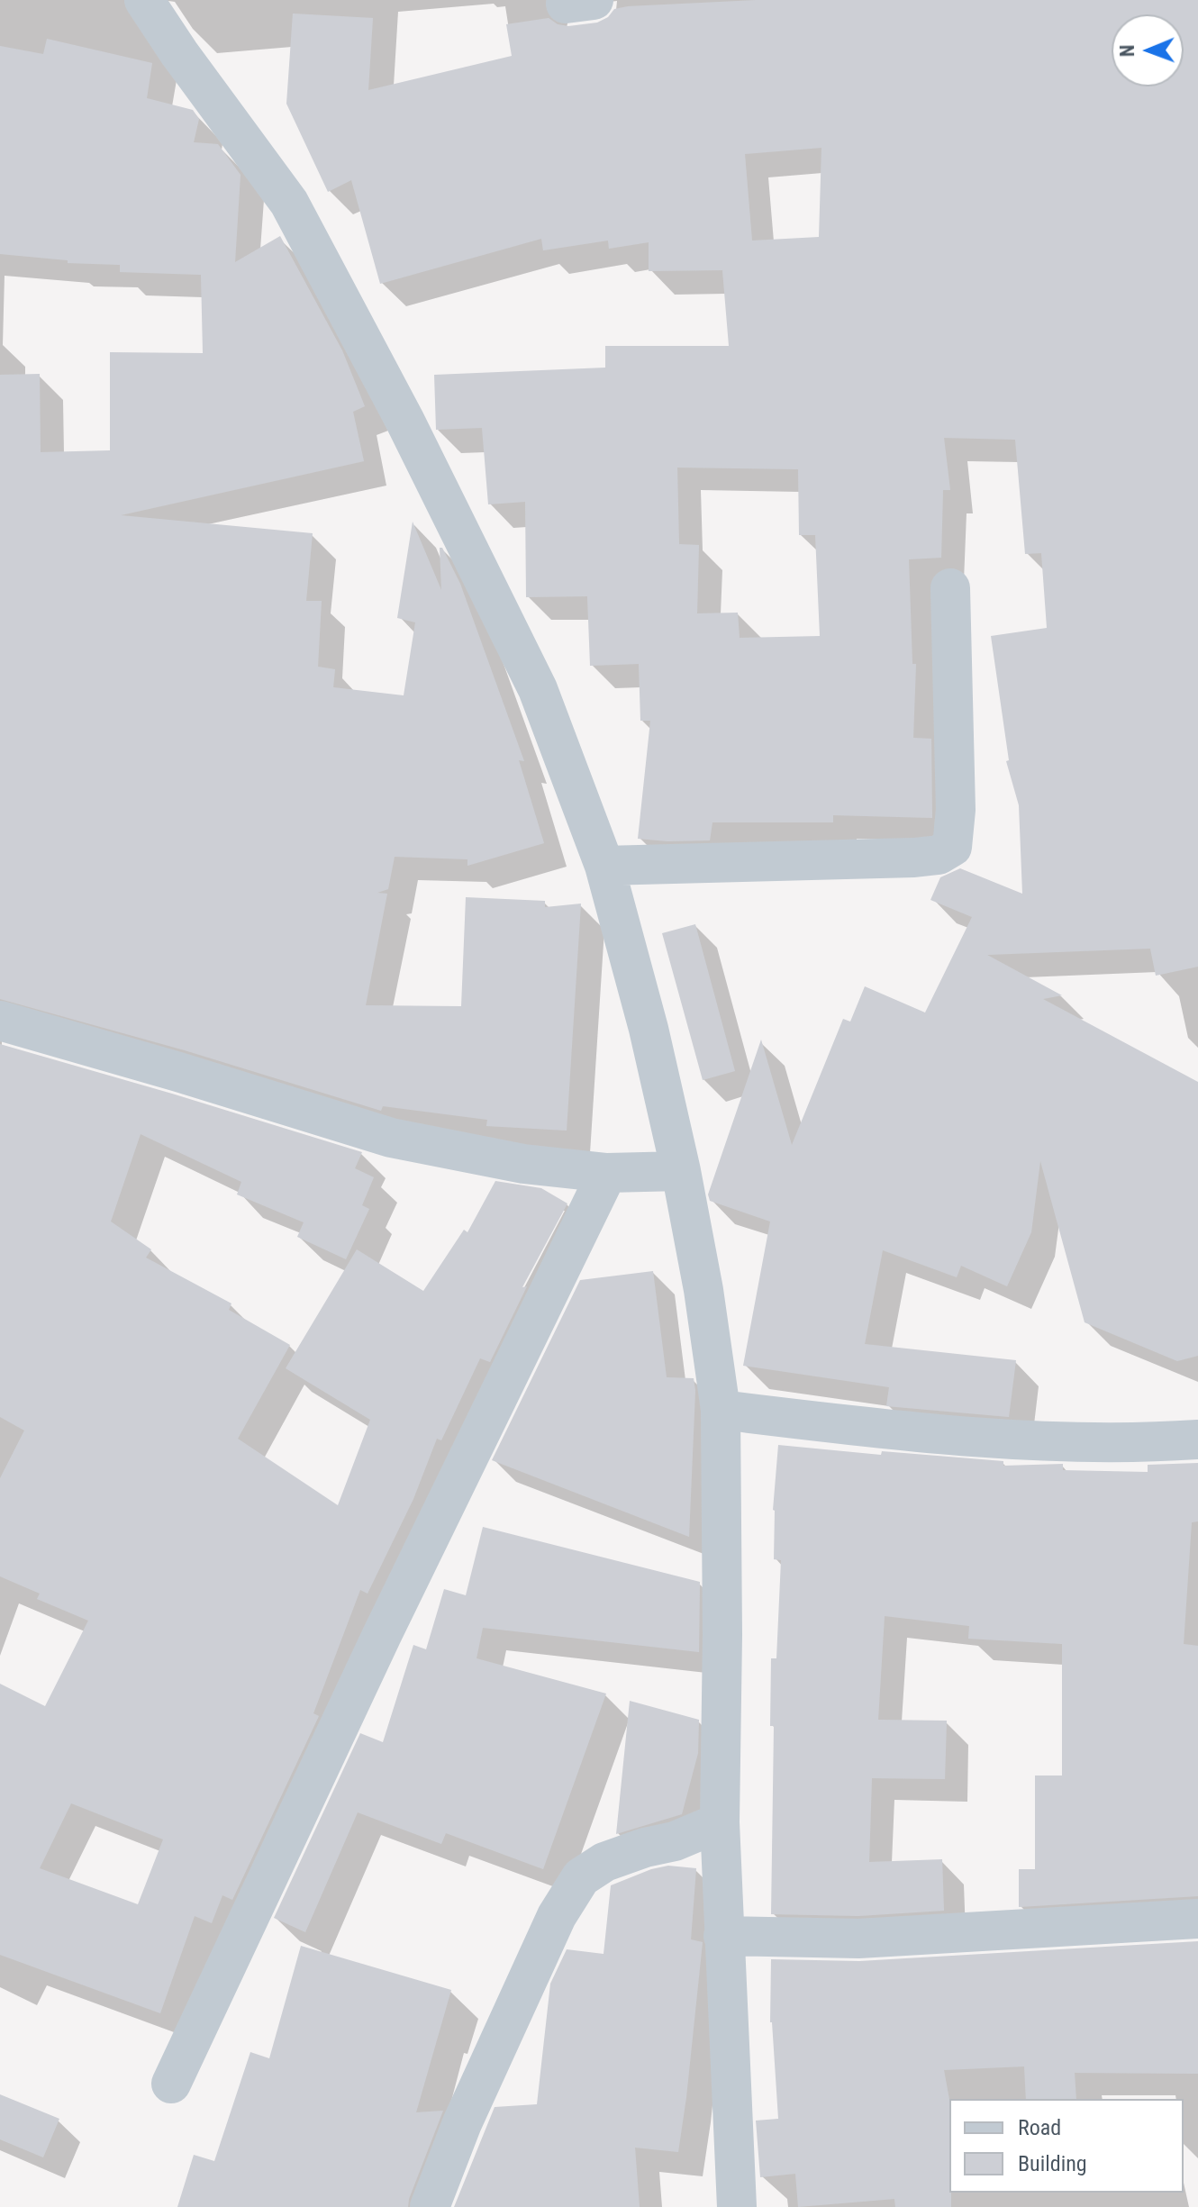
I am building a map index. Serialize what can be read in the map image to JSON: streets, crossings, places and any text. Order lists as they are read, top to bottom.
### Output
{
  "legend": ["Road", "Building"],
  "north": "left"
}
